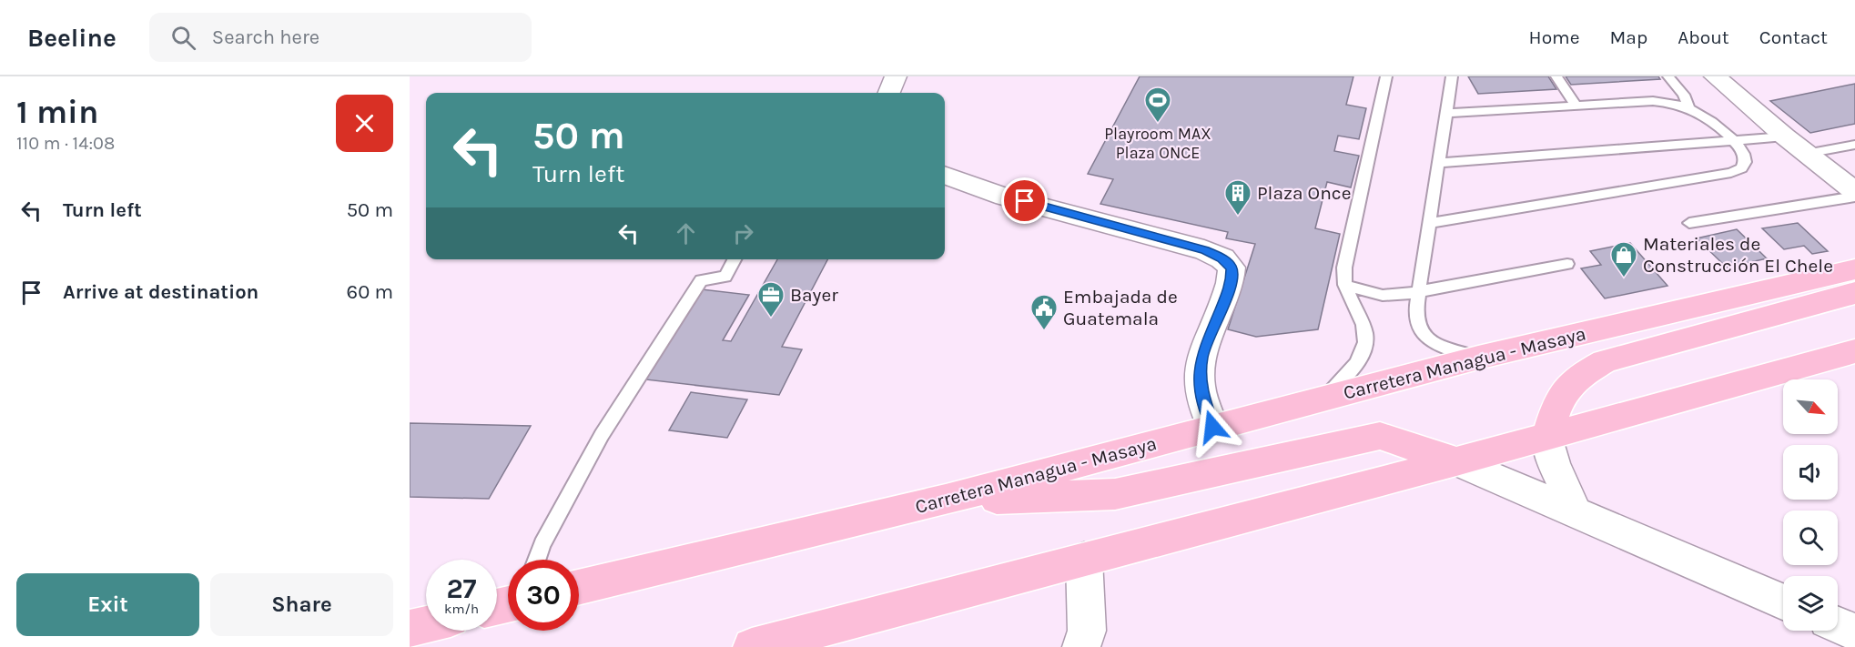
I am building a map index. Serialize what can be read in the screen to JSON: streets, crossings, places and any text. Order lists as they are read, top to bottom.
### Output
{
  "streets": {
    "highway": ["Carretera Managua - Masaya"]
  },
  "places": {
    "sports": ["Playroom MAX Plaza ONCE"],
    "building": ["Plaza Once"],
    "shop": ["Materiales de Construcción El Chele"],
    "office": ["Bayer"],
    "public building": ["Embajada de Guatemala"]
  },
  "north": "bottom right",
  "page": {
    "header": "Beeline",
    "search": "Search here",
    "nav": [
      "Home",
      "Map",
      "About",
      "Contact"
    ],
    "heading": ["1 min", "110 m · 14:08"],
    "turn": ["50 m", "Turn left"],
    "list": [
      {
        "name": "Turn left",
        "value": "50 m"
      },
      {
        "name": "Arrive at destination",
        "value": "60 m"
      }
    ],
    "speed": "27 km/h",
    "limit": "30",
    "buttons": ["Exit", "Share"]
  }
}
